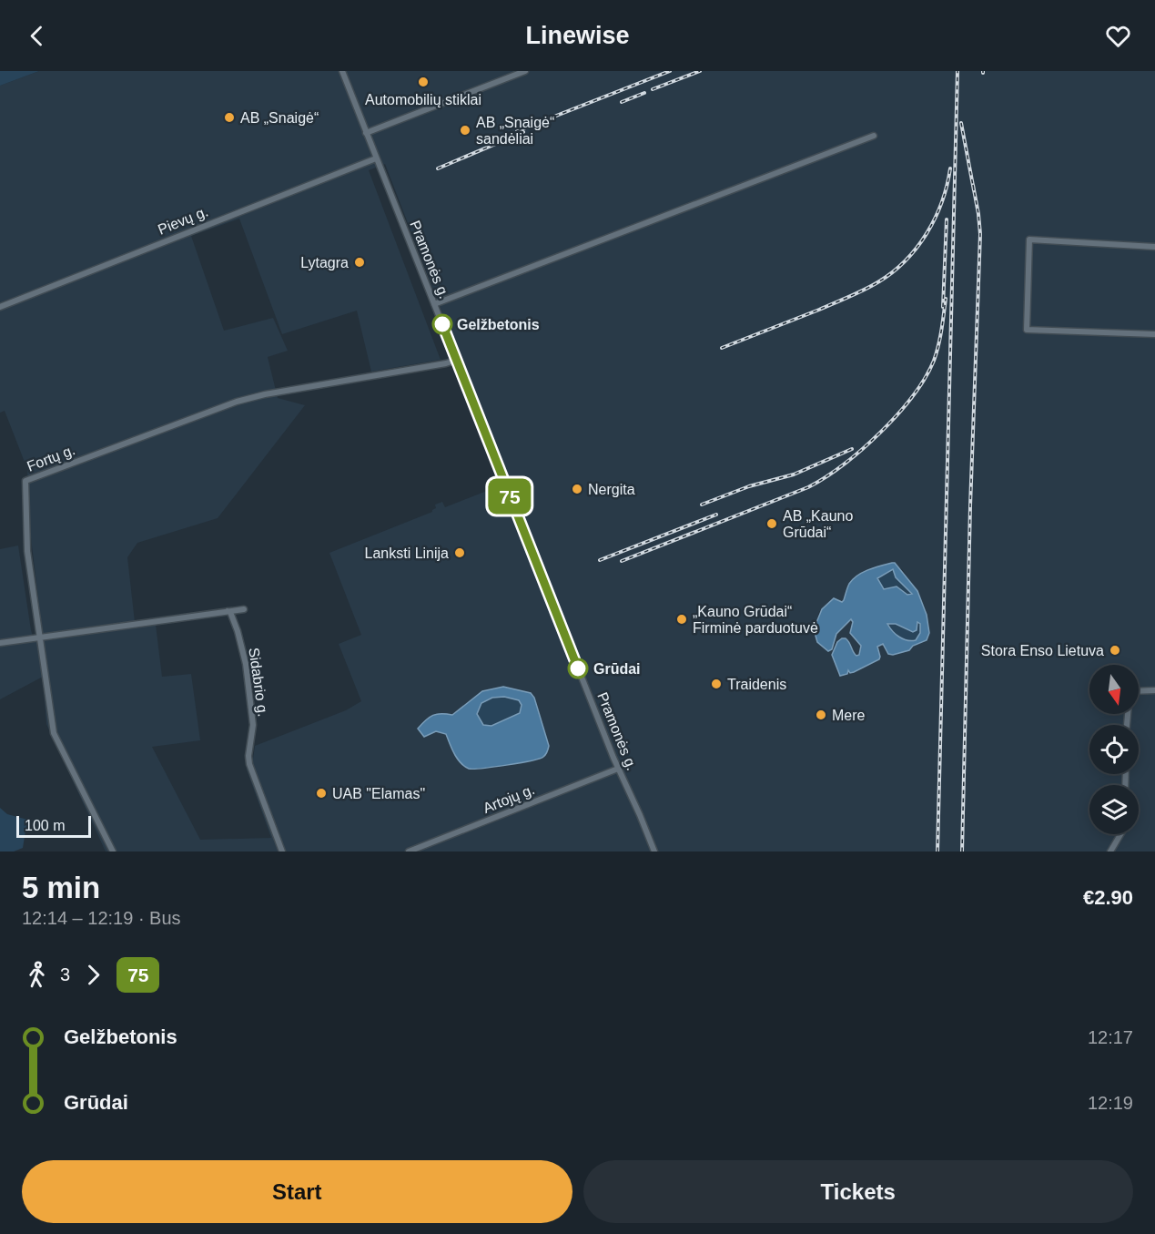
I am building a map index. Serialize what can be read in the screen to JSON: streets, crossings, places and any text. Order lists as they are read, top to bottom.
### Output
{
  "streets": {
    "street": [
      "Pievų g.",
      "Pramonės g.",
      "Fortų g.",
      "Sidabrio g.",
      "Artojų g."
    ]
  },
  "crossings": [
    ["Pievų g.", "Pramonės g."],
    ["Pramonės g.", "Fortų g."],
    ["Pramonės g.", "Artojų g."]
  ],
  "places": [
    "Automobilių stiklai",
    "AB „Snaigė“",
    "AB „Snaigė“ sandėliai",
    "Lytagra",
    "Gelžbetonis",
    "Nergita",
    "AB „Kauno Grūdai“",
    "Lanksti Linija",
    "„Kauno Grūdai“ Firminė parduotuvė",
    "Stora Enso Lietuva",
    "Grūdai",
    "Traidenis",
    "Mere",
    "UAB \"Elamas\""
  ],
  "lines": ["bus line 75"],
  "scale_bar": "100 m",
  "north": "bottom",
  "page": {
    "header": "Linewise",
    "on_map": "75",
    "scale": "100 m",
    "heading": ["5 min", "12:14 – 12:19 · Bus", "€2.90"],
    "legs": ["3", "75"],
    "list": [
      {
        "name": "Gelžbetonis",
        "value": "12:17"
      },
      {
        "name": "Grūdai",
        "value": "12:19"
      }
    ],
    "buttons": ["Start", "Tickets"]
  }
}
